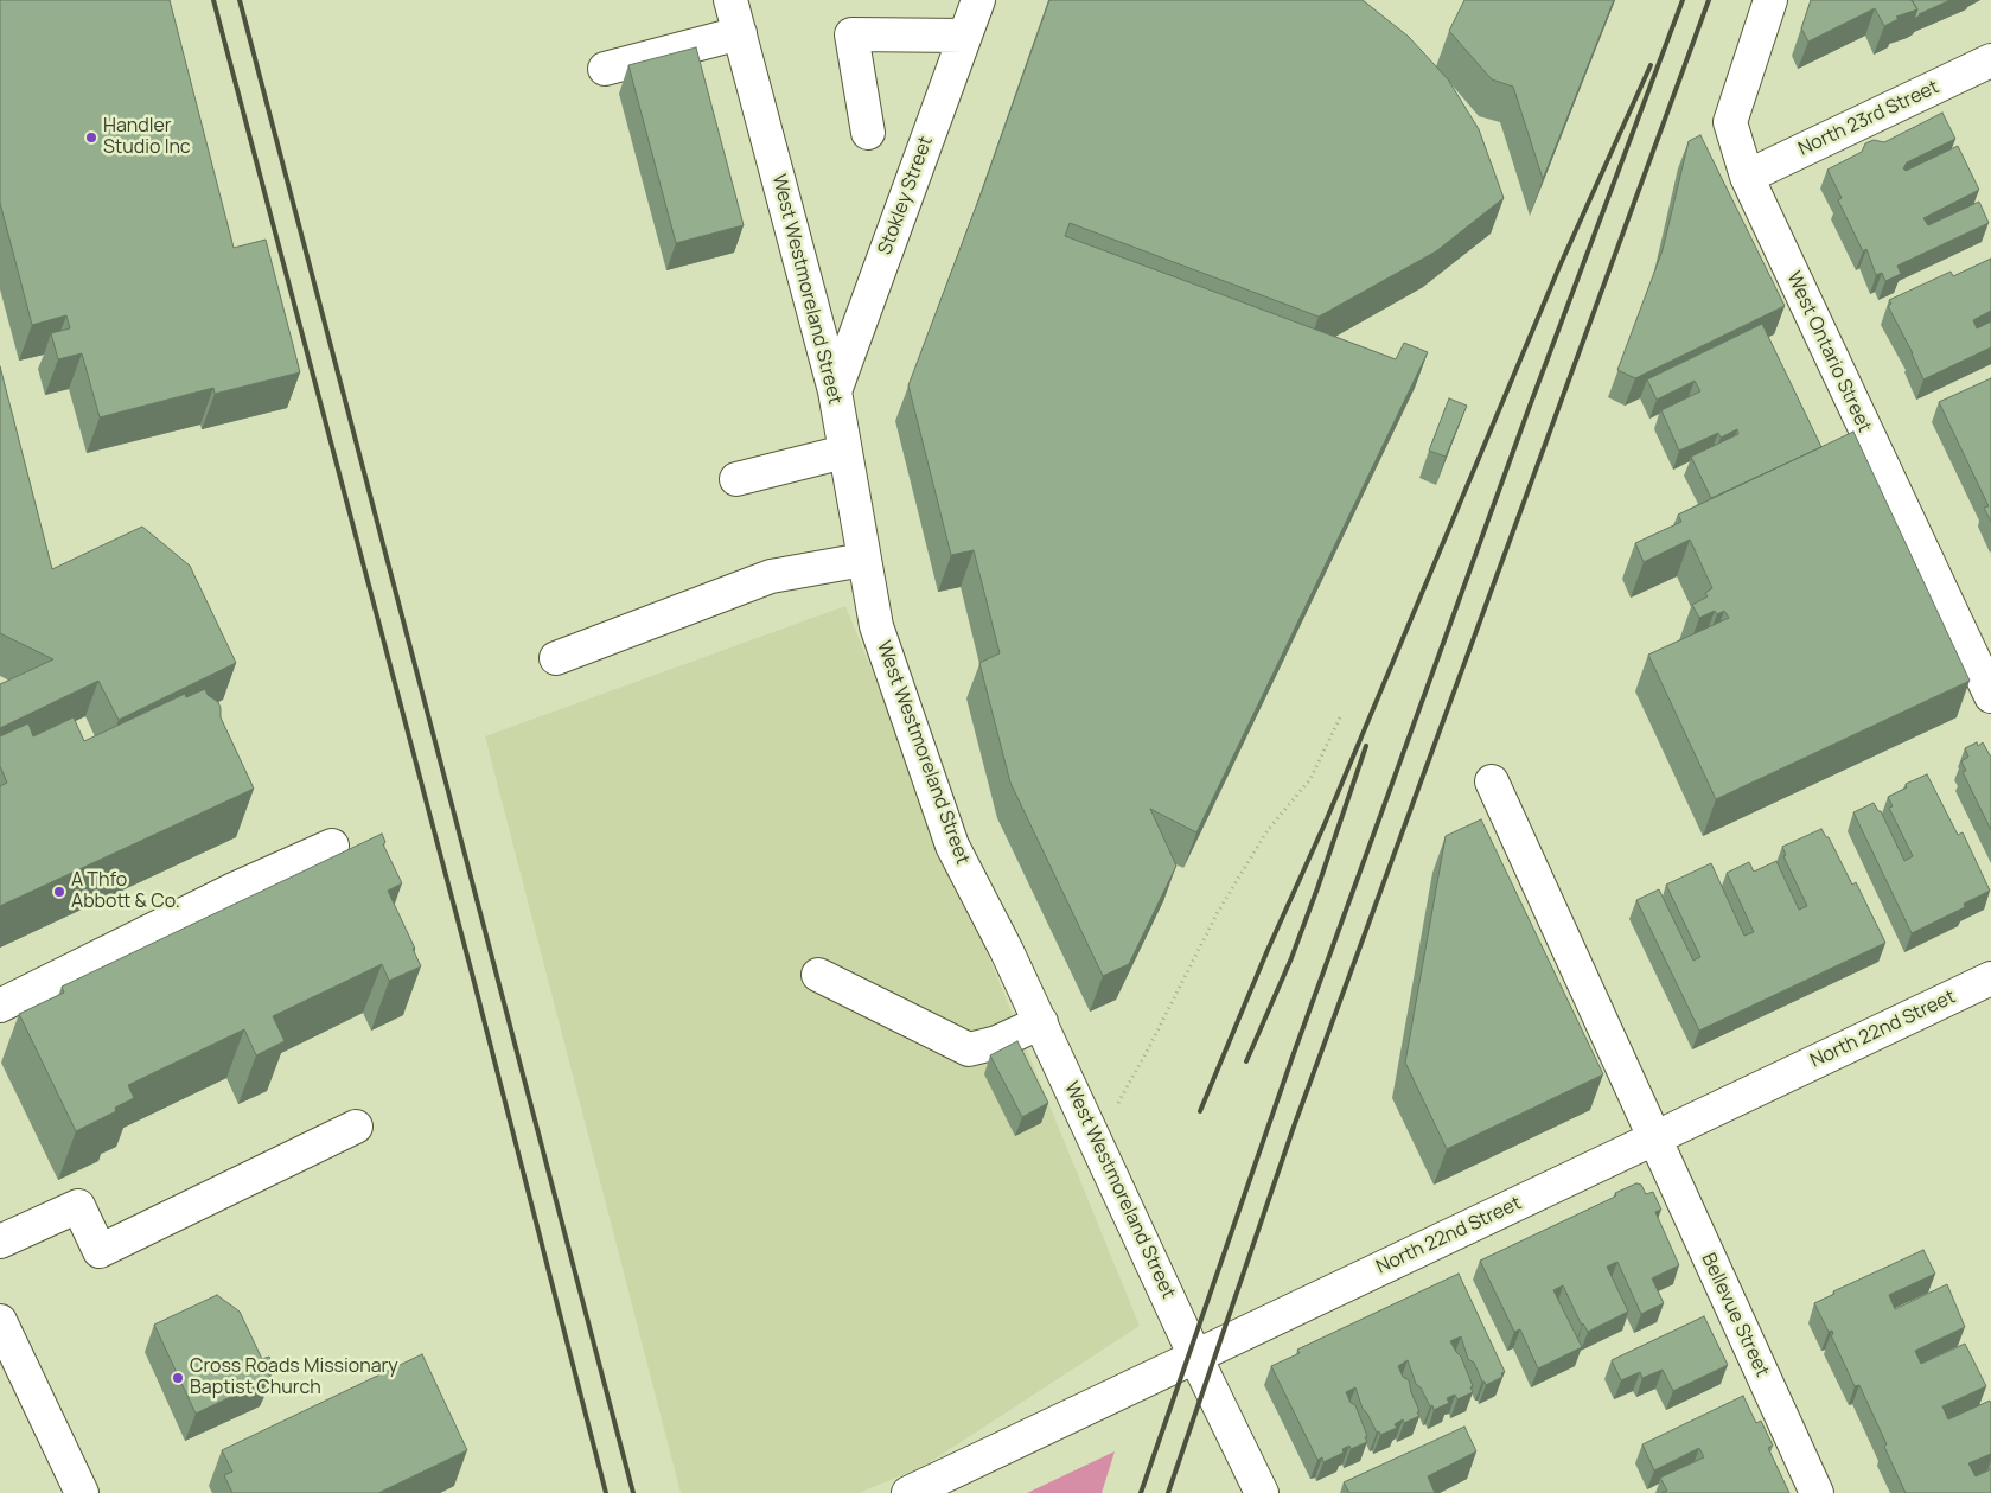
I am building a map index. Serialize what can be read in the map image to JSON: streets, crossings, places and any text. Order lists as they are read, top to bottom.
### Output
{
  "streets": {
    "street": [
      "North 23rd Street",
      "Stokley Street",
      "West Westmoreland Street",
      "West Ontario Street",
      "North 22nd Street",
      "Bellevue Street"
    ]
  },
  "crossings": [
    ["North 23rd Street", "West Ontario Street"],
    ["Stokley Street", "West Westmoreland Street"],
    ["West Westmoreland Street", "North 22nd Street"],
    ["North 22nd Street", "Bellevue Street"]
  ],
  "places": ["Handler Studio Inc", "A Thfo Abbott & Co.", "Cross Roads Missionary Baptist Church"]
}
